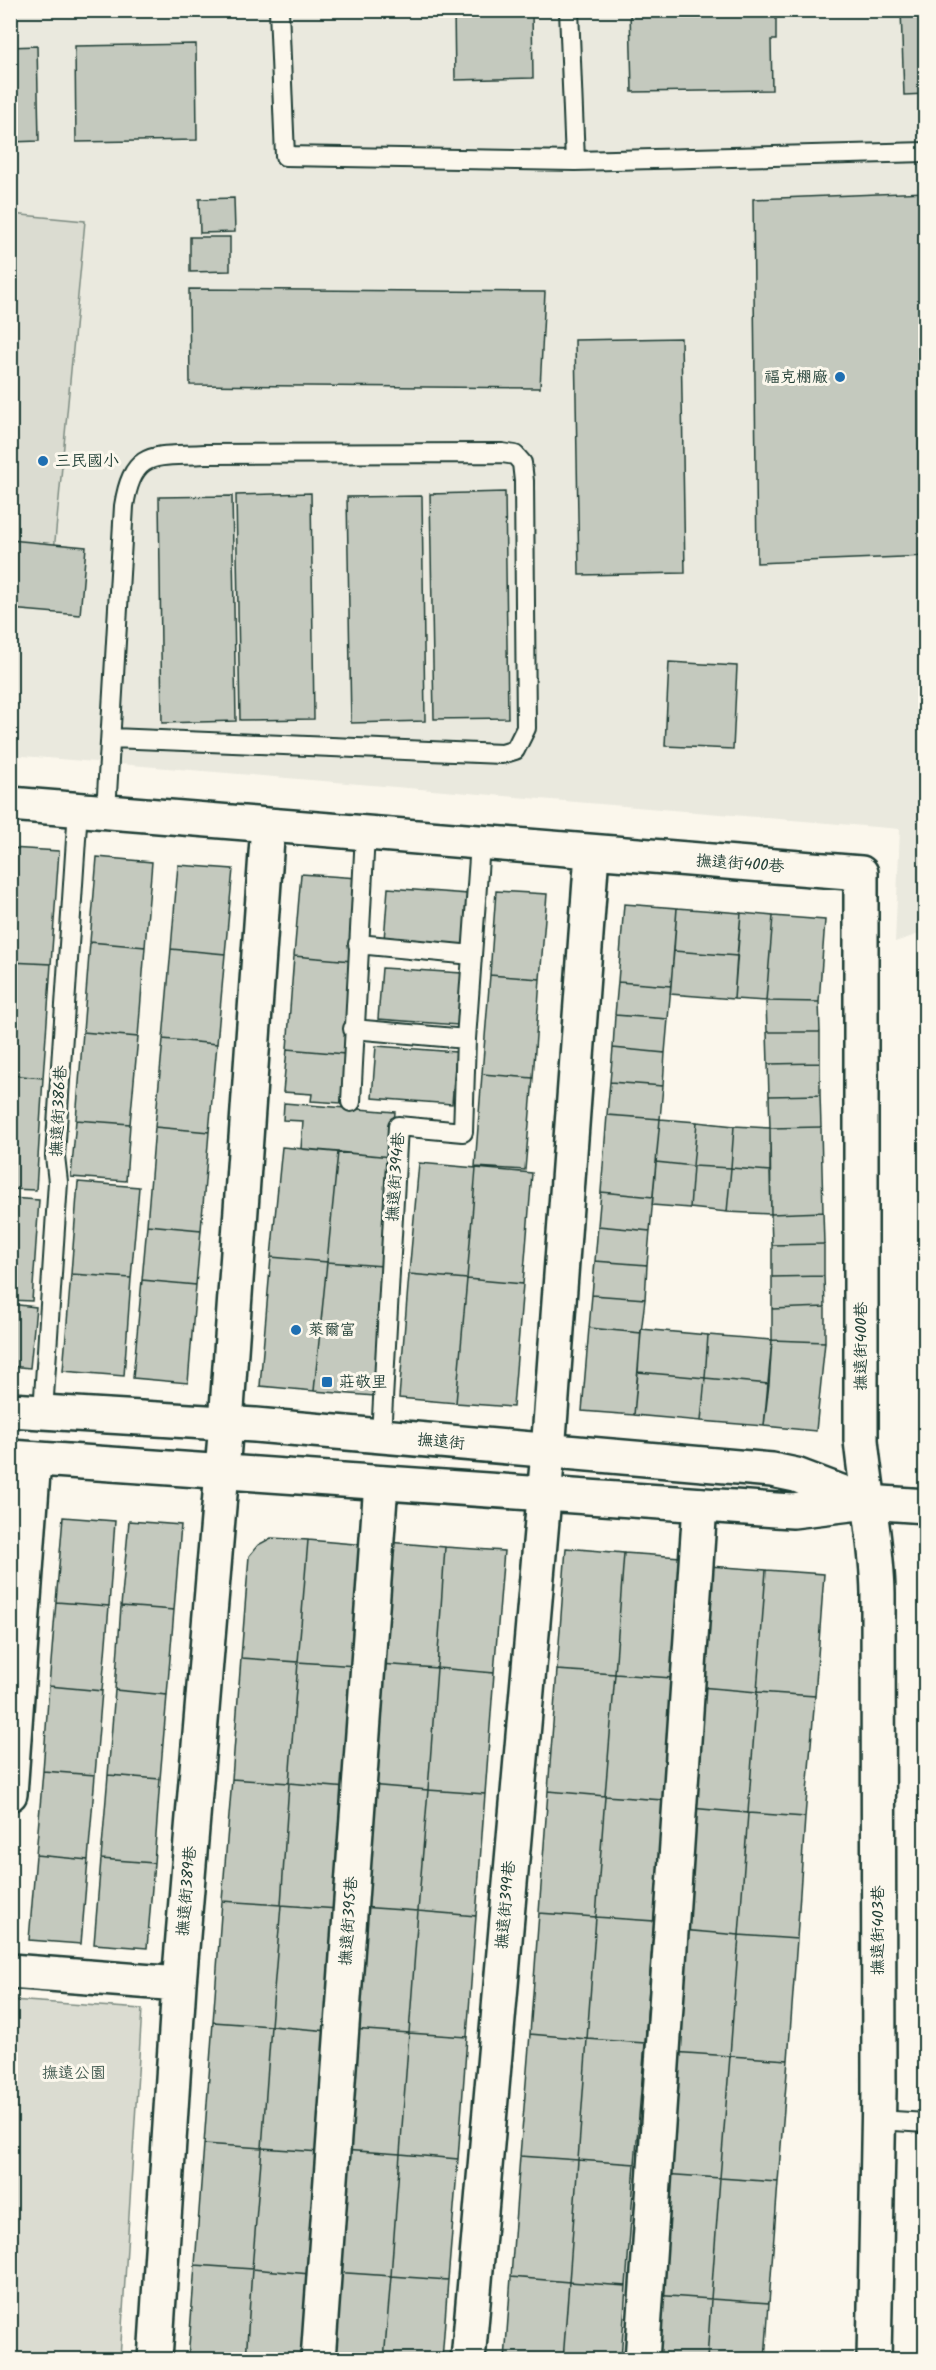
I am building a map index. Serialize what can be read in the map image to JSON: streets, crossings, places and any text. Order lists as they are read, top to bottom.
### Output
{
  "streets": {
    "street": [
      "撫遠街400巷",
      "撫遠街",
      "撫遠街389巷",
      "撫遠街399巷",
      "撫遠街395巷",
      "撫遠街403巷"
    ],
    "lane": ["撫遠街386巷", "撫遠街394巷"]
  },
  "crossings": [
    ["撫遠街400巷", "撫遠街"],
    ["撫遠街400巷", "撫遠街403巷"],
    ["撫遠街386巷", "撫遠街"],
    ["撫遠街394巷", "撫遠街"],
    ["撫遠街", "撫遠街389巷"],
    ["撫遠街", "撫遠街399巷"],
    ["撫遠街", "撫遠街395巷"],
    ["撫遠街", "撫遠街403巷"]
  ],
  "parks": ["撫遠公園"],
  "places": {
    "other": ["福克棚廠", "三民國小", "萊爾富"],
    "transit": ["莊敬里"]
  }
}
